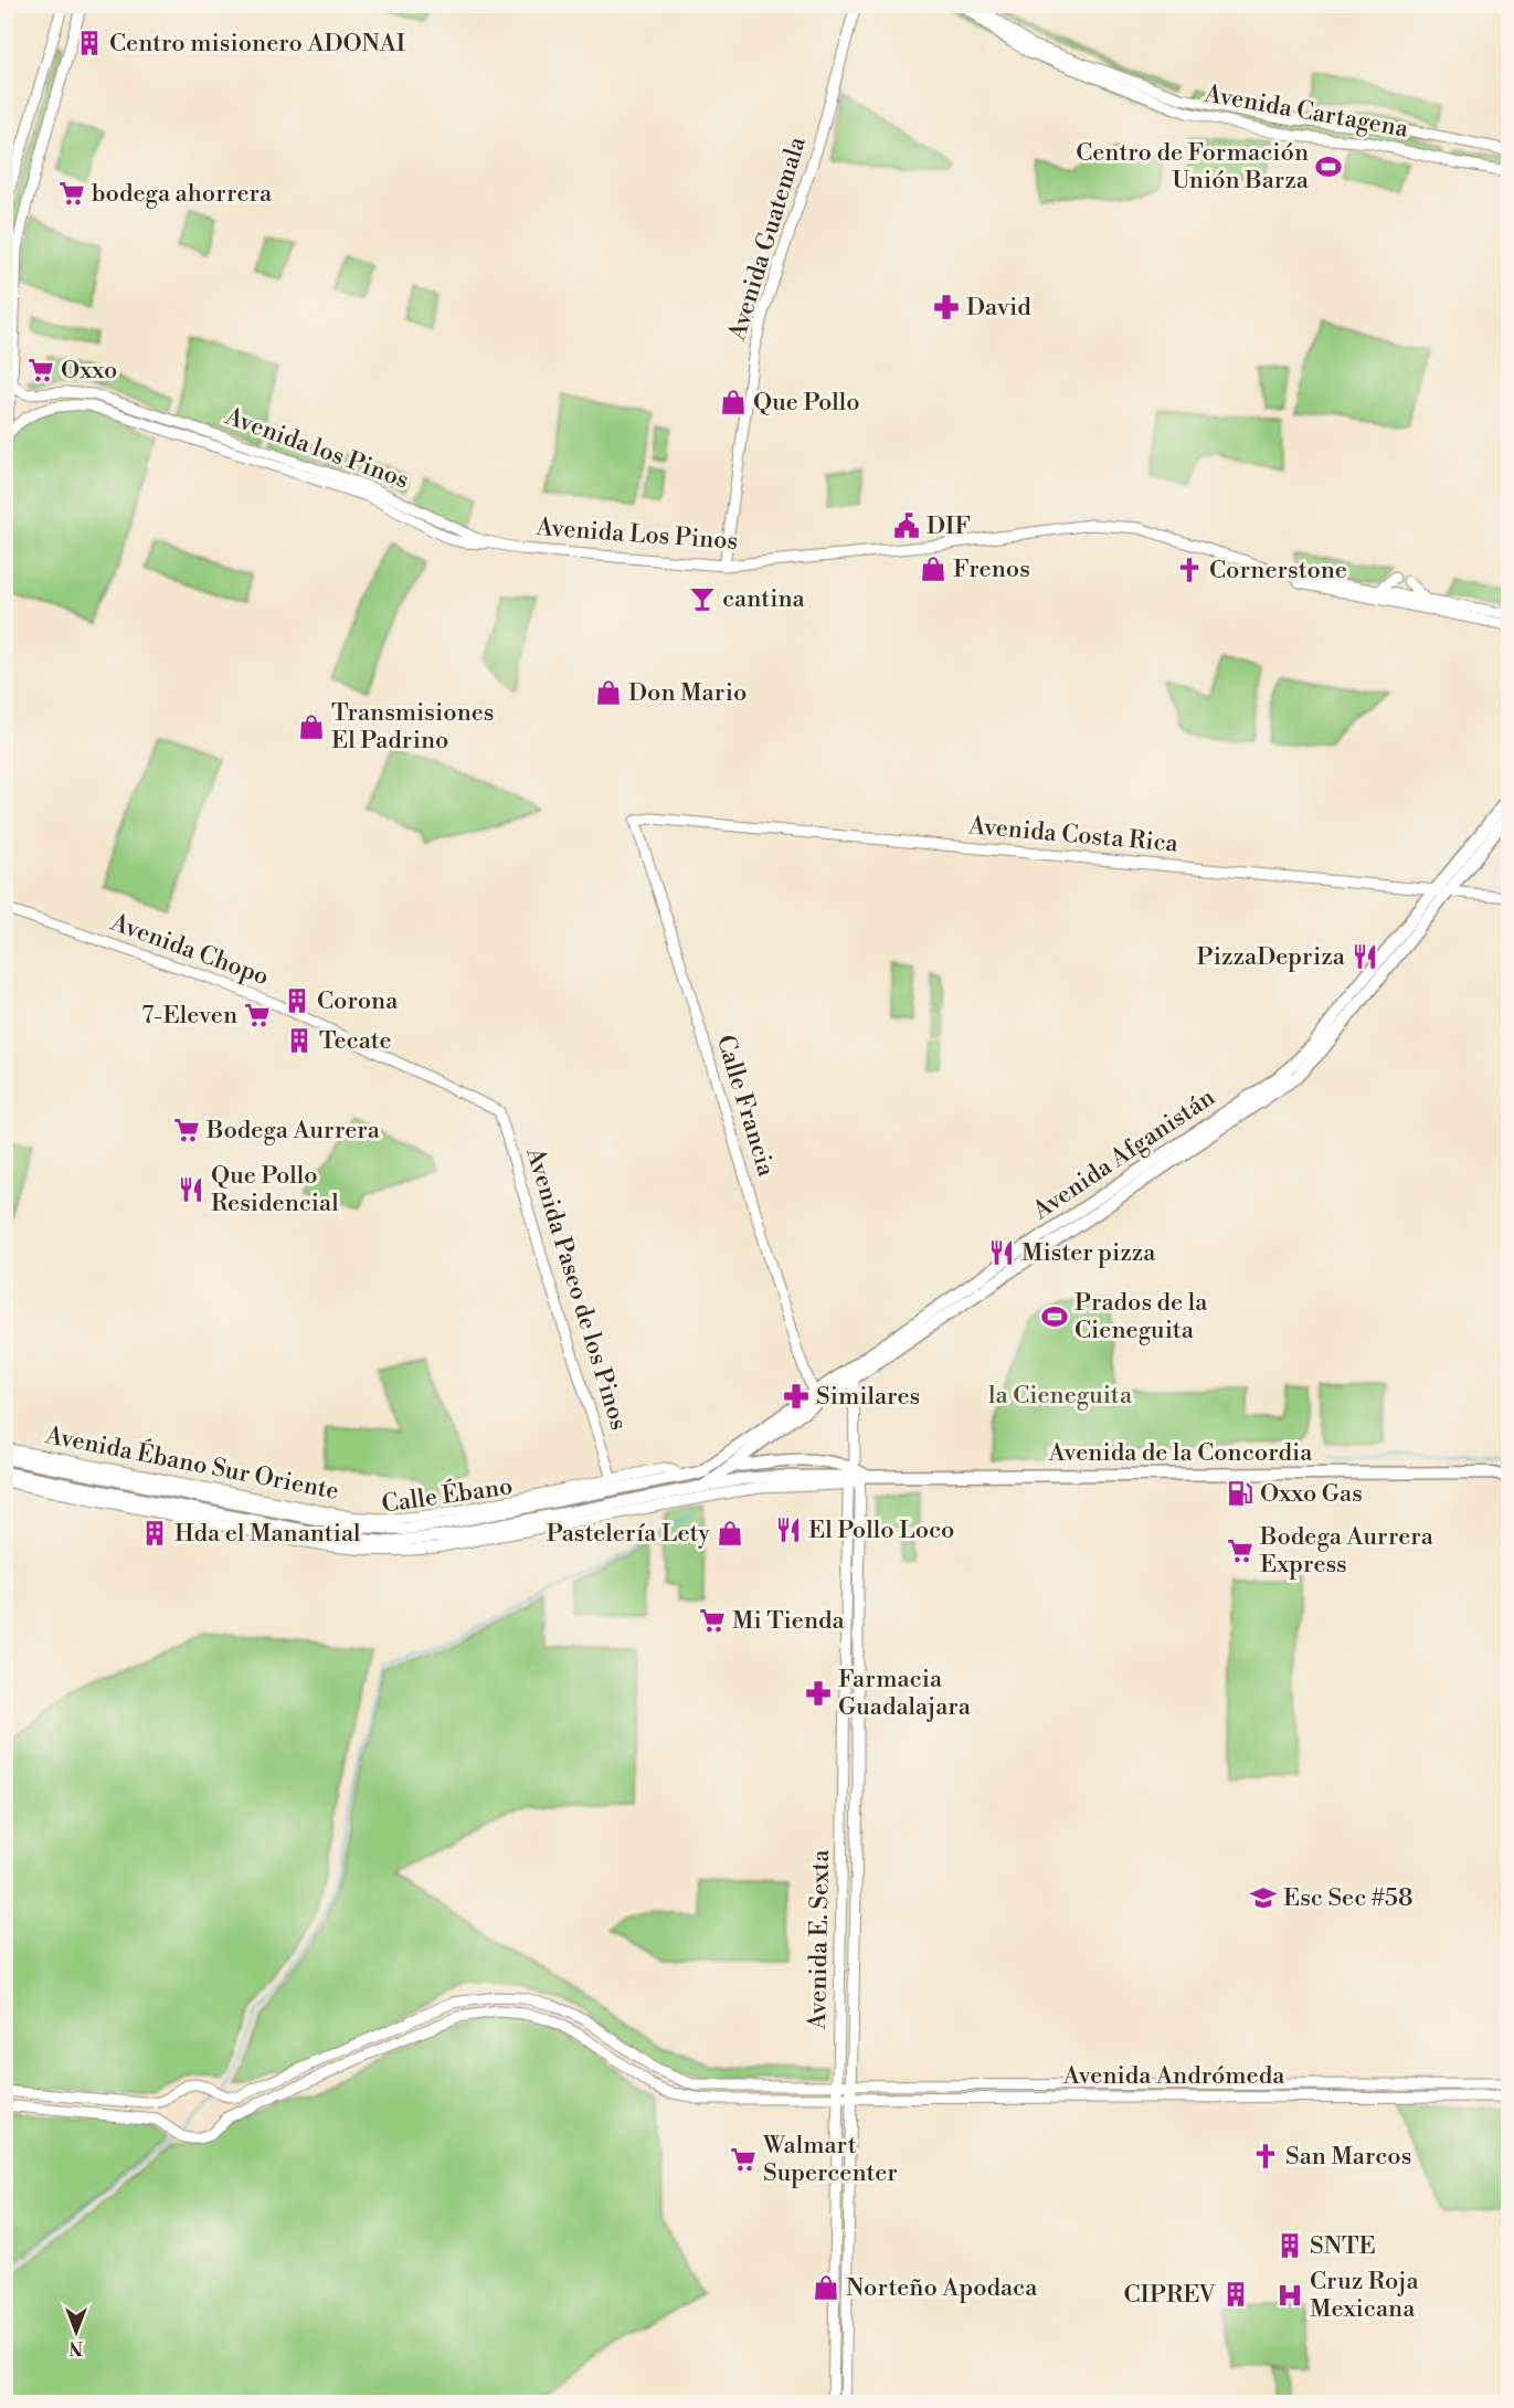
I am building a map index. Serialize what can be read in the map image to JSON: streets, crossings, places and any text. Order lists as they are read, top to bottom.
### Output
{
  "streets": {
    "main road": ["Avenida Afganistán", "Avenida de la Concordia", "Calle Ébano"],
    "street": [
      "Avenida Cartagena",
      "Avenida Guatemala",
      "Avenida los Pinos",
      "Avenida Los Pinos",
      "Avenida Costa Rica",
      "Avenida Chopo",
      "Calle Francia",
      "Avenida Paseo de los Pinos",
      "Avenida Ébano Sur Oriente",
      "Avenida E. Sexta",
      "Avenida Andrómeda"
    ]
  },
  "crossings": [
    ["Avenida Guatemala", "Avenida Los Pinos"],
    ["Avenida los Pinos", "Avenida Los Pinos"],
    ["Avenida Costa Rica", "Calle Francia"],
    ["Avenida Costa Rica", "Avenida Afganistán"],
    ["Avenida Chopo", "Avenida Paseo de los Pinos"],
    ["Calle Francia", "Avenida Afganistán"],
    ["Avenida Afganistán", "Calle Ébano"],
    ["Avenida Paseo de los Pinos", "Avenida Ébano Sur Oriente"],
    ["Avenida de la Concordia", "Calle Ébano"],
    ["Avenida de la Concordia", "Avenida E. Sexta"],
    ["Avenida Ébano Sur Oriente", "Calle Ébano"],
    ["Calle Ébano", "Avenida E. Sexta"],
    ["Avenida E. Sexta", "Avenida Andrómeda"]
  ],
  "parks": ["la Cieneguita"],
  "places": {
    "building": [
      "Centro misionero ADONAI",
      "Corona",
      "Tecate",
      "Hda el Manantial",
      "SNTE",
      "CIPREV"
    ],
    "sports": ["Centro de Formación Unión Barza", "Prados de la Cieneguita"],
    "supermarket": [
      "bodega ahorrera",
      "Oxxo",
      "7-Eleven",
      "Bodega Aurrera",
      "Bodega Aurrera Express",
      "Mi Tienda",
      "Walmart Supercenter"
    ],
    "pharmacy": ["David", "Similares", "Farmacia Guadalajara"],
    "shop": [
      "Que Pollo",
      "Frenos",
      "Don Mario",
      "Transmisiones El Padrino",
      "Pastelería Lety",
      "Norteño Apodaca"
    ],
    "public building": ["DIF"],
    "church": ["Cornerstone", "San Marcos"],
    "bar": ["cantina"],
    "restaurant": [
      "PizzaDepriza",
      "Que Pollo Residencial",
      "Mister pizza",
      "El Pollo Loco"
    ],
    "fuel station": ["Oxxo Gas"],
    "school or university": ["Esc Sec #58"],
    "hospital": ["Cruz Roja Mexicana"]
  },
  "north": "bottom"
}
